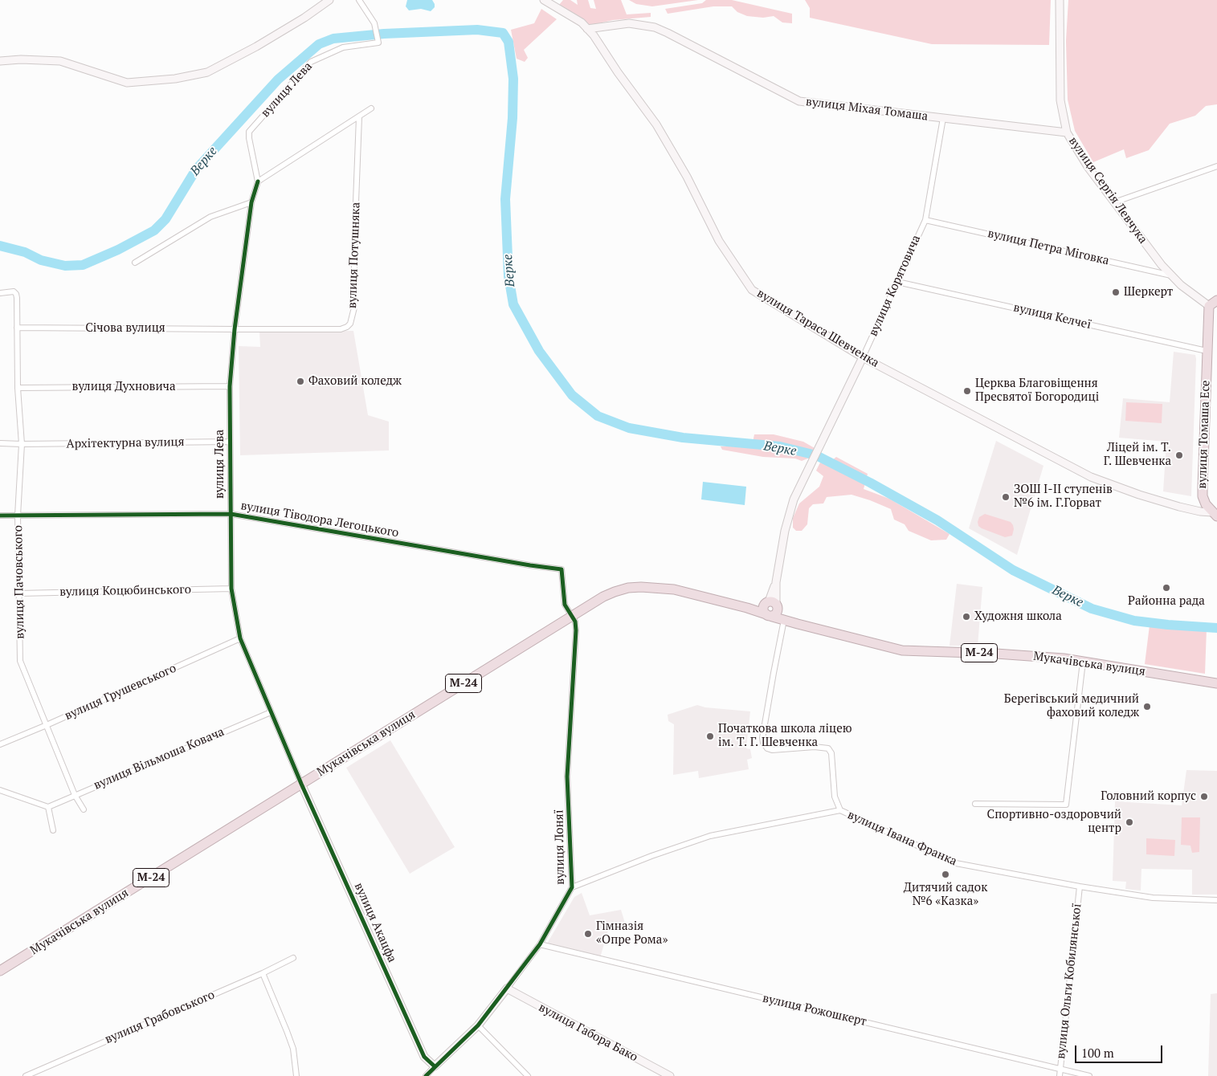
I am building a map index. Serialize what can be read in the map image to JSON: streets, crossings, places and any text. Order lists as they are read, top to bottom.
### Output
{
  "streets": {
    "highway": ["вулиця Томаша Есе", "М-24", "Мукачівська вулиця"],
    "street": [
      "вулиця Лева",
      "вулиця Міхая Томаша",
      "вулиця Сергія Левчука",
      "вулиця Петра Міговка",
      "вулиця Потушняка",
      "вулиця Корятовича",
      "вулиця Келчеї",
      "Січова вулиця",
      "вулиця Тараса Шевченка",
      "вулиця Духновича",
      "Архітектурна вулиця",
      "вулиця Тіводора Легоцького",
      "вулиця Пачовського",
      "вулиця Коцюбинського",
      "вулиця Грушевського",
      "вулиця Вільмоша Ковача",
      "вулиця Івана Франка",
      "вулиця Лоняї",
      "вулиця Акацфа",
      "вулиця Ольги Кобилянської",
      "вулиця Рожошкерт",
      "вулиця Грабовського",
      "вулиця Габора Бако"
    ]
  },
  "crossings": [
    ["вулиця Лева", "вулиця Потушняка"],
    ["вулиця Лева", "Січова вулиця"],
    ["вулиця Лева", "вулиця Духновича"],
    ["вулиця Лева", "Архітектурна вулиця"],
    ["вулиця Лева", "вулиця Тіводора Легоцького"],
    ["вулиця Лева", "вулиця Коцюбинського"],
    ["вулиця Лева", "Мукачівська вулиця"],
    ["вулиця Лева", "вулиця Грушевського"],
    ["вулиця Лева", "вулиця Вільмоша Ковача"],
    ["вулиця Лева", "вулиця Акацфа"],
    ["вулиця Міхая Томаша", "вулиця Сергія Левчука"],
    ["вулиця Міхая Томаша", "вулиця Корятовича"],
    ["вулиця Міхая Томаша", "вулиця Тараса Шевченка"],
    ["вулиця Сергія Левчука", "вулиця Петра Міговка"],
    ["вулиця Сергія Левчука", "вулиця Томаша Есе"],
    ["вулиця Петра Міговка", "вулиця Корятовича"],
    ["вулиця Потушняка", "Січова вулиця"],
    ["вулиця Корятовича", "вулиця Келчеї"],
    ["вулиця Корятовича", "вулиця Тараса Шевченка"],
    ["вулиця Корятовича", "Мукачівська вулиця"],
    ["вулиця Келчеї", "вулиця Томаша Есе"],
    ["Січова вулиця", "вулиця Пачовського"],
    ["вулиця Тараса Шевченка", "вулиця Томаша Есе"],
    ["вулиця Духновича", "вулиця Пачовського"],
    ["Архітектурна вулиця", "вулиця Пачовського"],
    ["вулиця Тіводора Легоцького", "вулиця Пачовського"],
    ["вулиця Тіводора Легоцького", "Мукачівська вулиця"],
    ["вулиця Тіводора Легоцького", "вулиця Лоняї"],
    ["вулиця Пачовського", "вулиця Коцюбинського"],
    ["вулиця Пачовського", "вулиця Грушевського"],
    ["вулиця Пачовського", "вулиця Вільмоша Ковача"],
    ["Мукачівська вулиця", "вулиця Лоняї"],
    ["Мукачівська вулиця", "вулиця Акацфа"],
    ["вулиця Івана Франка", "вулиця Лоняї"],
    ["вулиця Івана Франка", "вулиця Ольги Кобилянської"],
    ["вулиця Лоняї", "вулиця Акацфа"],
    ["вулиця Лоняї", "вулиця Рожошкерт"],
    ["вулиця Лоняї", "вулиця Габора Бако"],
    ["вулиця Ольги Кобилянської", "вулиця Рожошкерт"]
  ],
  "water": ["Верке"],
  "places": [
    "Шеркерт",
    "Фаховий коледж",
    "Церква Благовіщення Пресвятої Богородиці",
    "Ліцей ім. Т. Г. Шевченка",
    "ЗОШ І-ІІ ступенів №6 ім. Г.Горват",
    "Районна рада",
    "Художня школа",
    "Берегівський медичний фаховий коледж",
    "Початкова школа ліцею ім. Т. Г. Шевченка",
    "Головний корпус",
    "Спортивно-оздоровчий центр",
    "Дитячий садок №6 «Казка»",
    "Гімназія «Опре Рома»"
  ],
  "scale_bar": "100 m"
}
